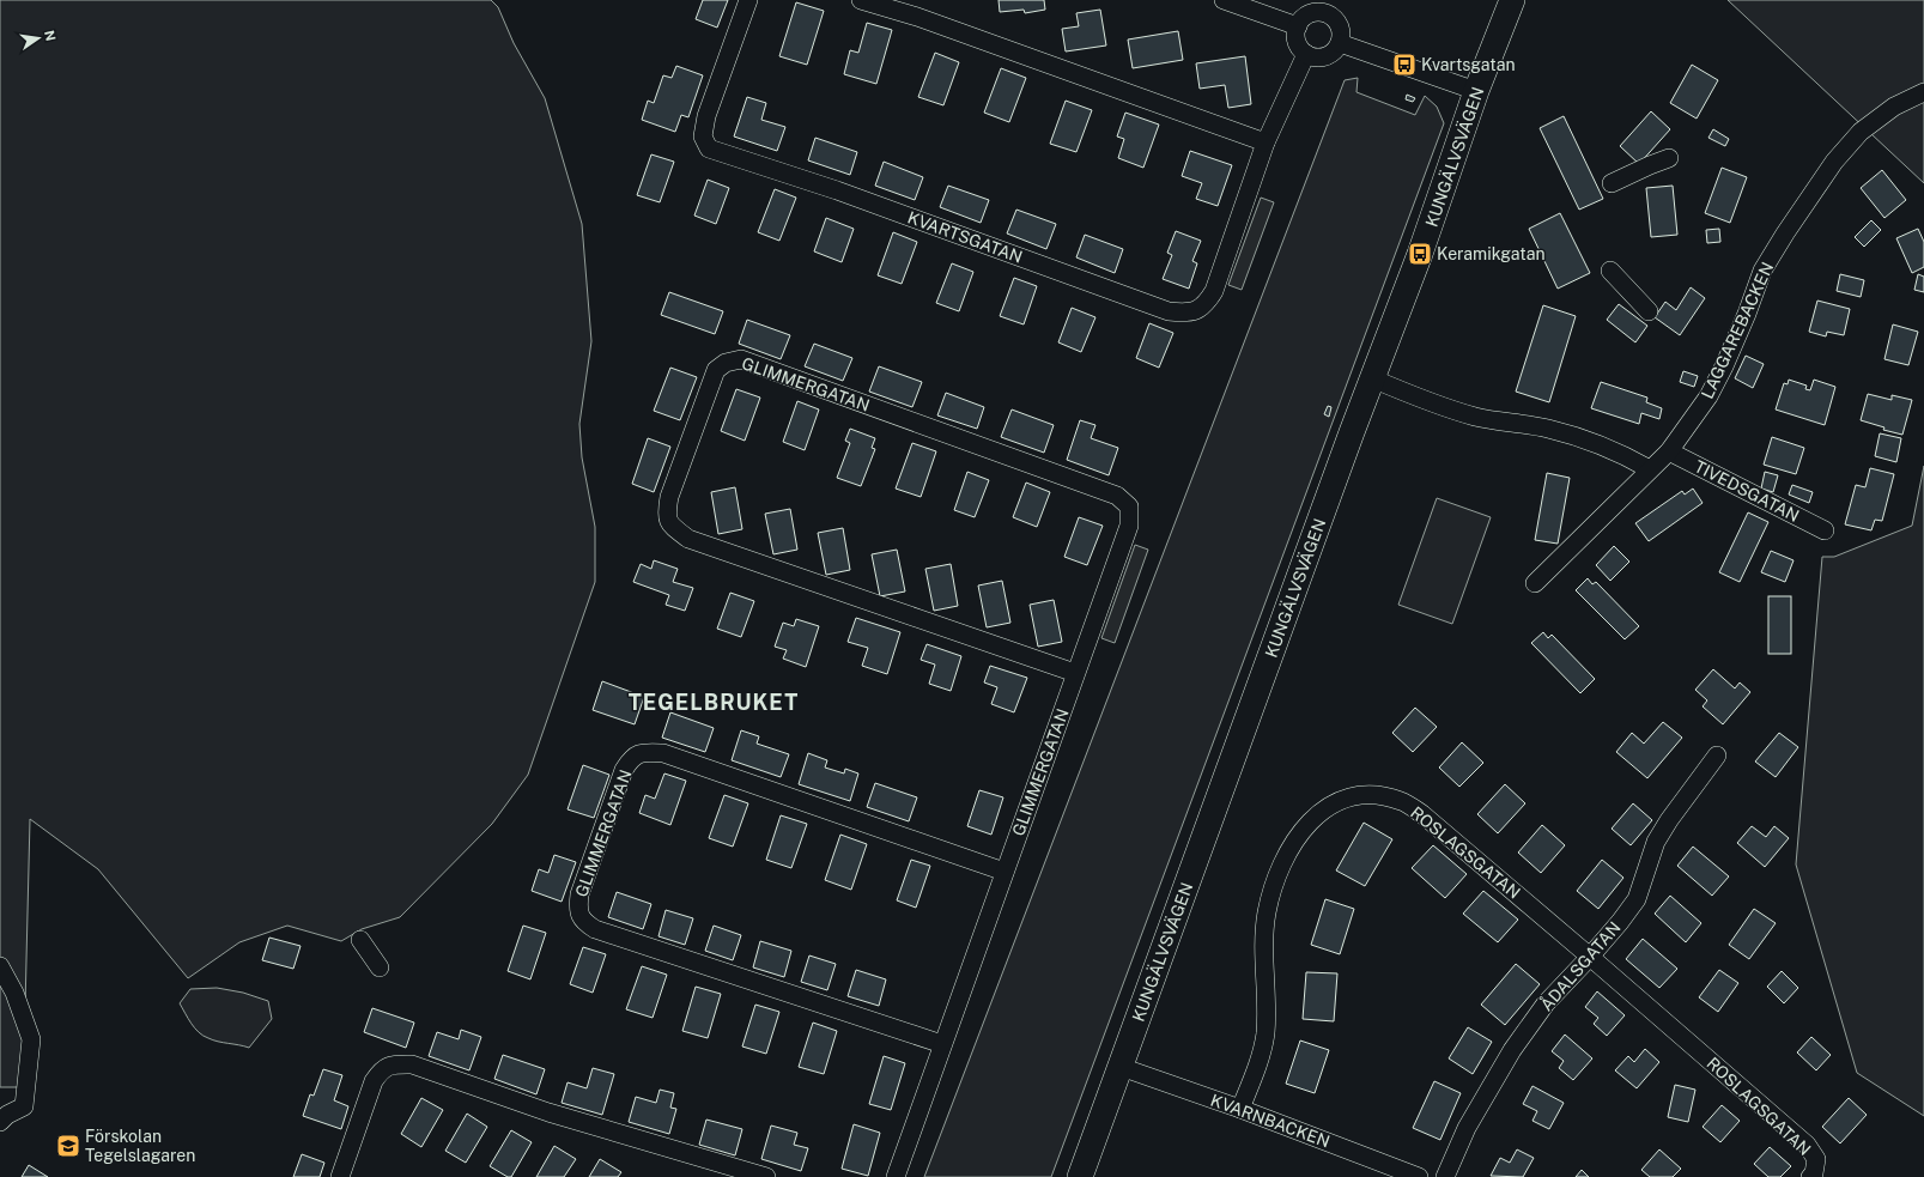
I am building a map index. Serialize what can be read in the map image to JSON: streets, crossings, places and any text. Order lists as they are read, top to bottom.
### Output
{
  "streets": {
    "main road": ["KUNGÄLVSVÄGEN"],
    "street": [
      "KVARTSGATAN",
      "LAGGAREBACKEN",
      "GLIMMERGATAN",
      "TIVEDSGATAN",
      "ROSLAGSGATAN",
      "ÅDALSGATAN",
      "KVARNBACKEN"
    ]
  },
  "crossings": [
    ["KUNGÄLVSVÄGEN", "KVARNBACKEN"],
    ["LAGGAREBACKEN", "TIVEDSGATAN"],
    ["ROSLAGSGATAN", "ÅDALSGATAN"],
    ["ROSLAGSGATAN", "KVARNBACKEN"]
  ],
  "districts": ["TEGELBRUKET"],
  "places": {
    "bus stop": ["Kvartsgatan", "Keramikgatan"],
    "school or university": ["Förskolan Tegelslagaren"]
  },
  "north": "right"
}
